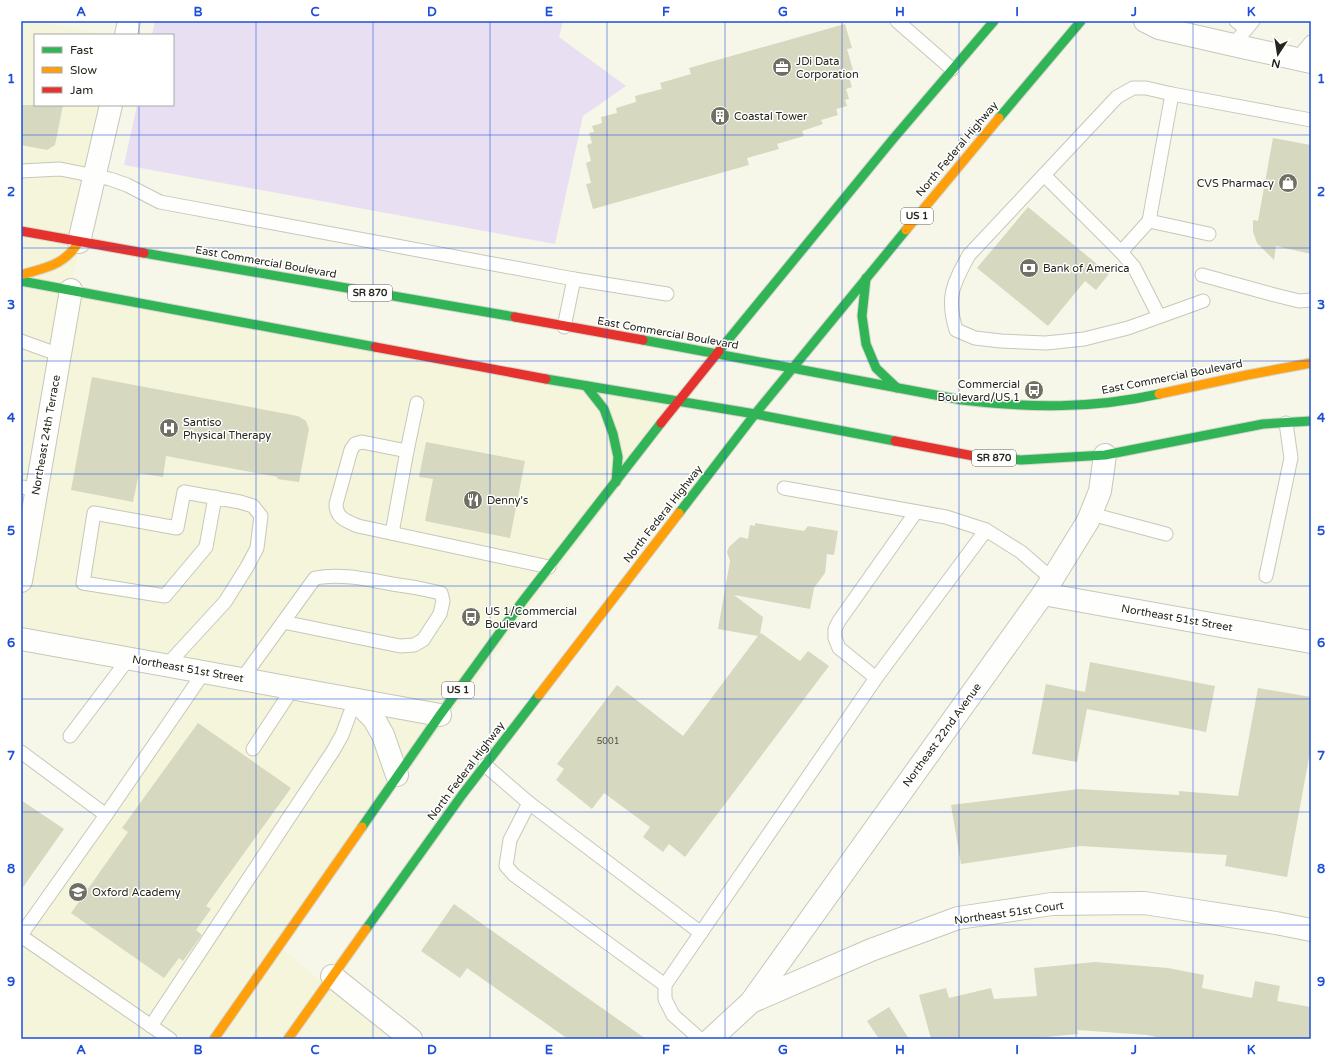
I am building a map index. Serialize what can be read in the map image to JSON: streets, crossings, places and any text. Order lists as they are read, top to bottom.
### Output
{
  "streets": {
    "main road": [
      "North Federal Highway",
      "US 1",
      "East Commercial Boulevard",
      "SR 870"
    ],
    "street": [
      "Northeast 24th Terrace",
      "Northeast 51st Street",
      "Northeast 22nd Avenue",
      "Northeast 51st Court"
    ]
  },
  "crossings": [
    ["North Federal Highway", "East Commercial Boulevard"],
    ["North Federal Highway", "SR 870"],
    ["US 1", "East Commercial Boulevard"],
    ["US 1", "SR 870"],
    ["US 1", "Northeast 51st Street"],
    ["SR 870", "Northeast 24th Terrace"],
    ["SR 870", "Northeast 22nd Avenue"],
    ["Northeast 51st Street", "Northeast 22nd Avenue"],
    ["Northeast 22nd Avenue", "Northeast 51st Court"]
  ],
  "places": {
    "office": ["JDi Data Corporation"],
    "building": ["Coastal Tower"],
    "shop": ["CVS Pharmacy"],
    "bank": ["Bank of America"],
    "bus stop": ["Commercial Boulevard/US 1", "US 1/Commercial Boulevard"],
    "hospital": ["Santiso Physical Therapy"],
    "restaurant": ["Denny's"],
    "school or university": ["Oxford Academy"]
  },
  "house_numbers": ["5001"],
  "legend": ["Fast", "Slow", "Jam"],
  "north": "bottom",
  "grid": {
    "columns": [
      "A",
      "B",
      "C",
      "D",
      "E",
      "F",
      "G",
      "H",
      "I",
      "J",
      "K"
    ],
    "rows": [
      "1",
      "2",
      "3",
      "4",
      "5",
      "6",
      "7",
      "8",
      "9"
    ]
  }
}
